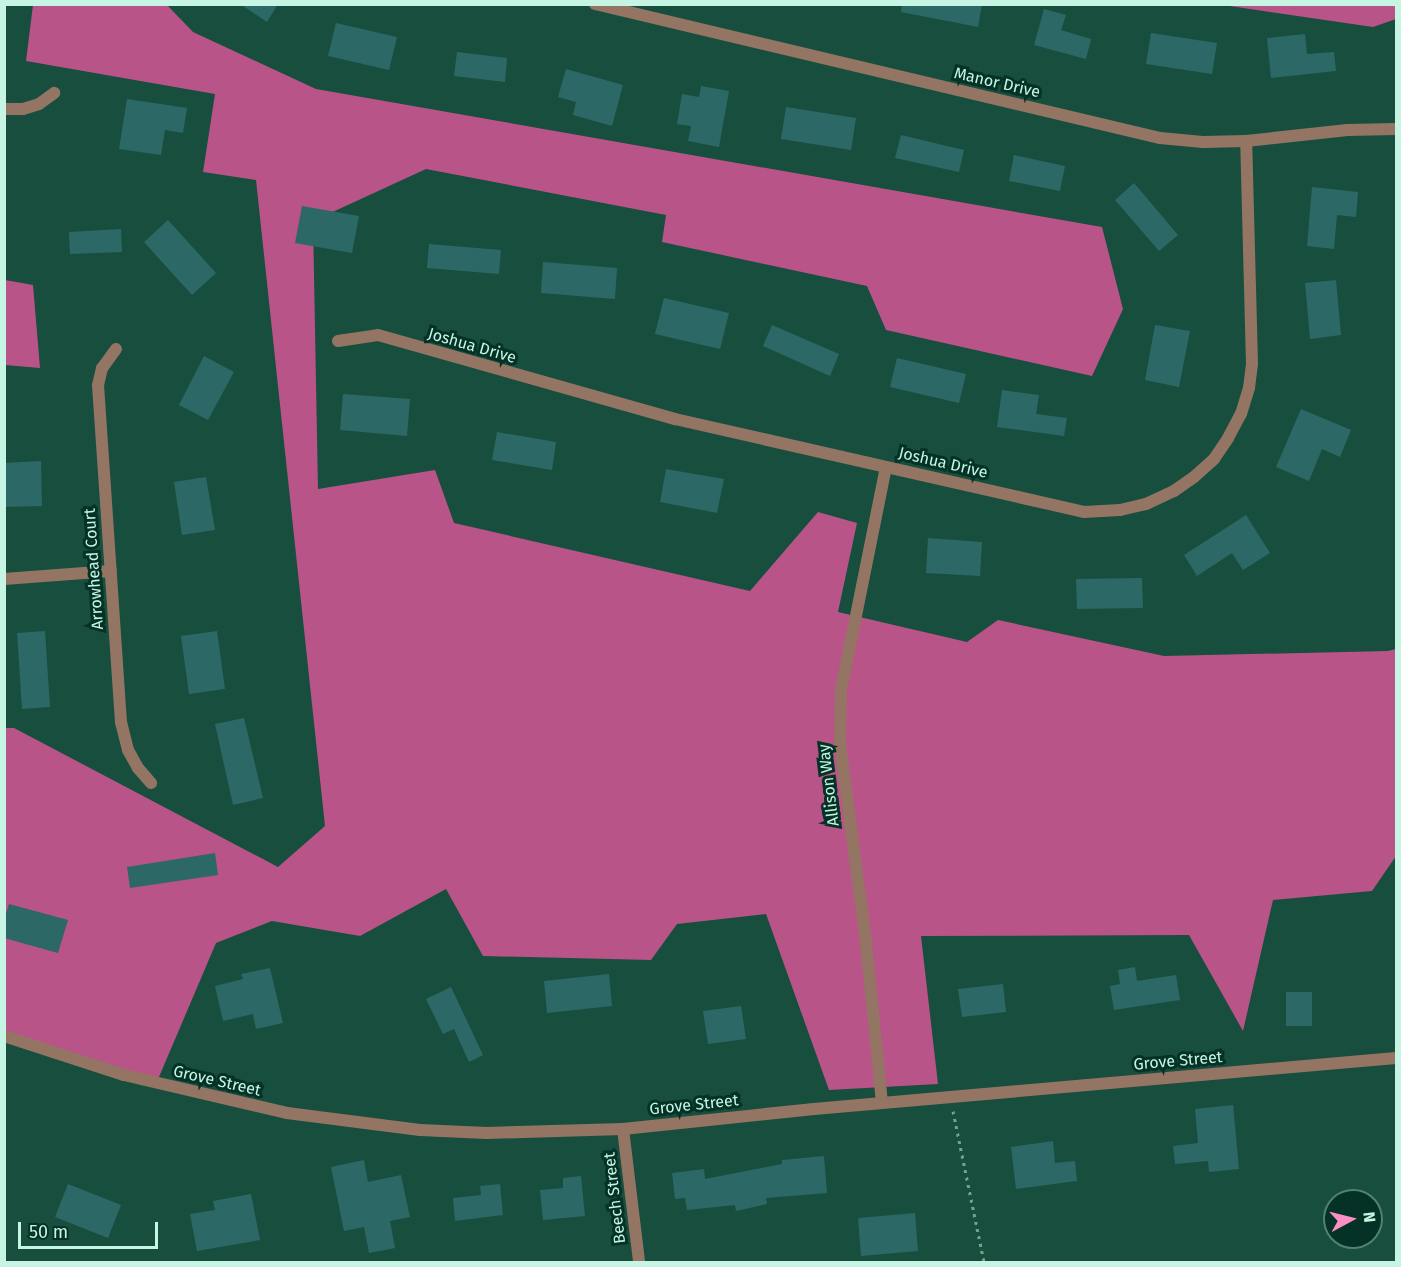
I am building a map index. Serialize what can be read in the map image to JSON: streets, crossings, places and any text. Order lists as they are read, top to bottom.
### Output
{
  "streets": {
    "street": [
      "Manor Drive",
      "Joshua Drive",
      "Arrowhead Court",
      "Allison Way",
      "Grove Street",
      "Beech Street"
    ]
  },
  "crossings": [
    ["Manor Drive", "Joshua Drive"],
    ["Joshua Drive", "Allison Way"],
    ["Allison Way", "Grove Street"],
    ["Grove Street", "Beech Street"]
  ],
  "scale_bar": "50 m",
  "north": "right"
}
